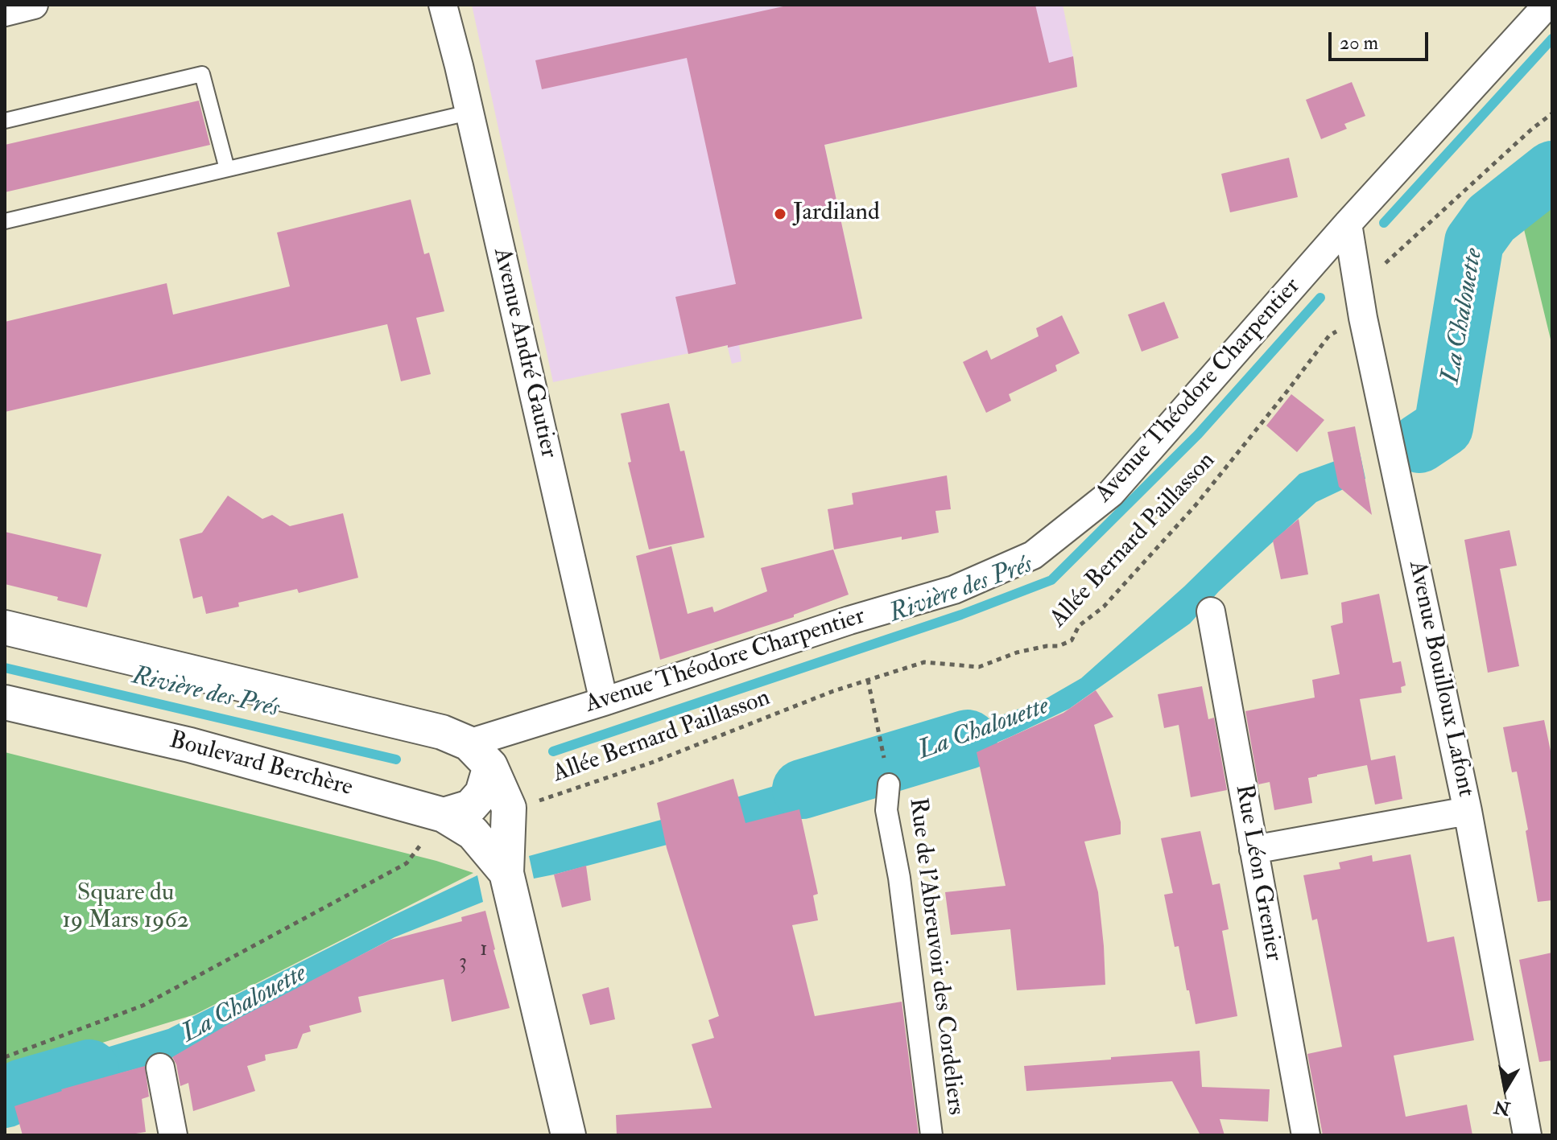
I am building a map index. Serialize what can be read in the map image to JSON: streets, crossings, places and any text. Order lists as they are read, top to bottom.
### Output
{
  "streets": {
    "street": [
      "Avenue André Gautier",
      "Avenue Théodore Charpentier",
      "Avenue Bouilloux Lafont",
      "Boulevard Berchère",
      "Rue Léon Grenier",
      "Rue de l'Abreuvoir des Cordeliers"
    ],
    "path": ["Allée Bernard Paillasson"]
  },
  "crossings": [
    ["Avenue André Gautier", "Avenue Théodore Charpentier"],
    ["Avenue Théodore Charpentier", "Avenue Bouilloux Lafont"],
    ["Allée Bernard Paillasson", "Avenue Bouilloux Lafont"]
  ],
  "water": ["La Chalouette", "Rivière des Prés"],
  "parks": ["Square du 19 Mars 1962"],
  "places": ["Jardiland"],
  "house_numbers": ["1", "3"],
  "scale_bar": "20 m",
  "north": "bottom"
}
